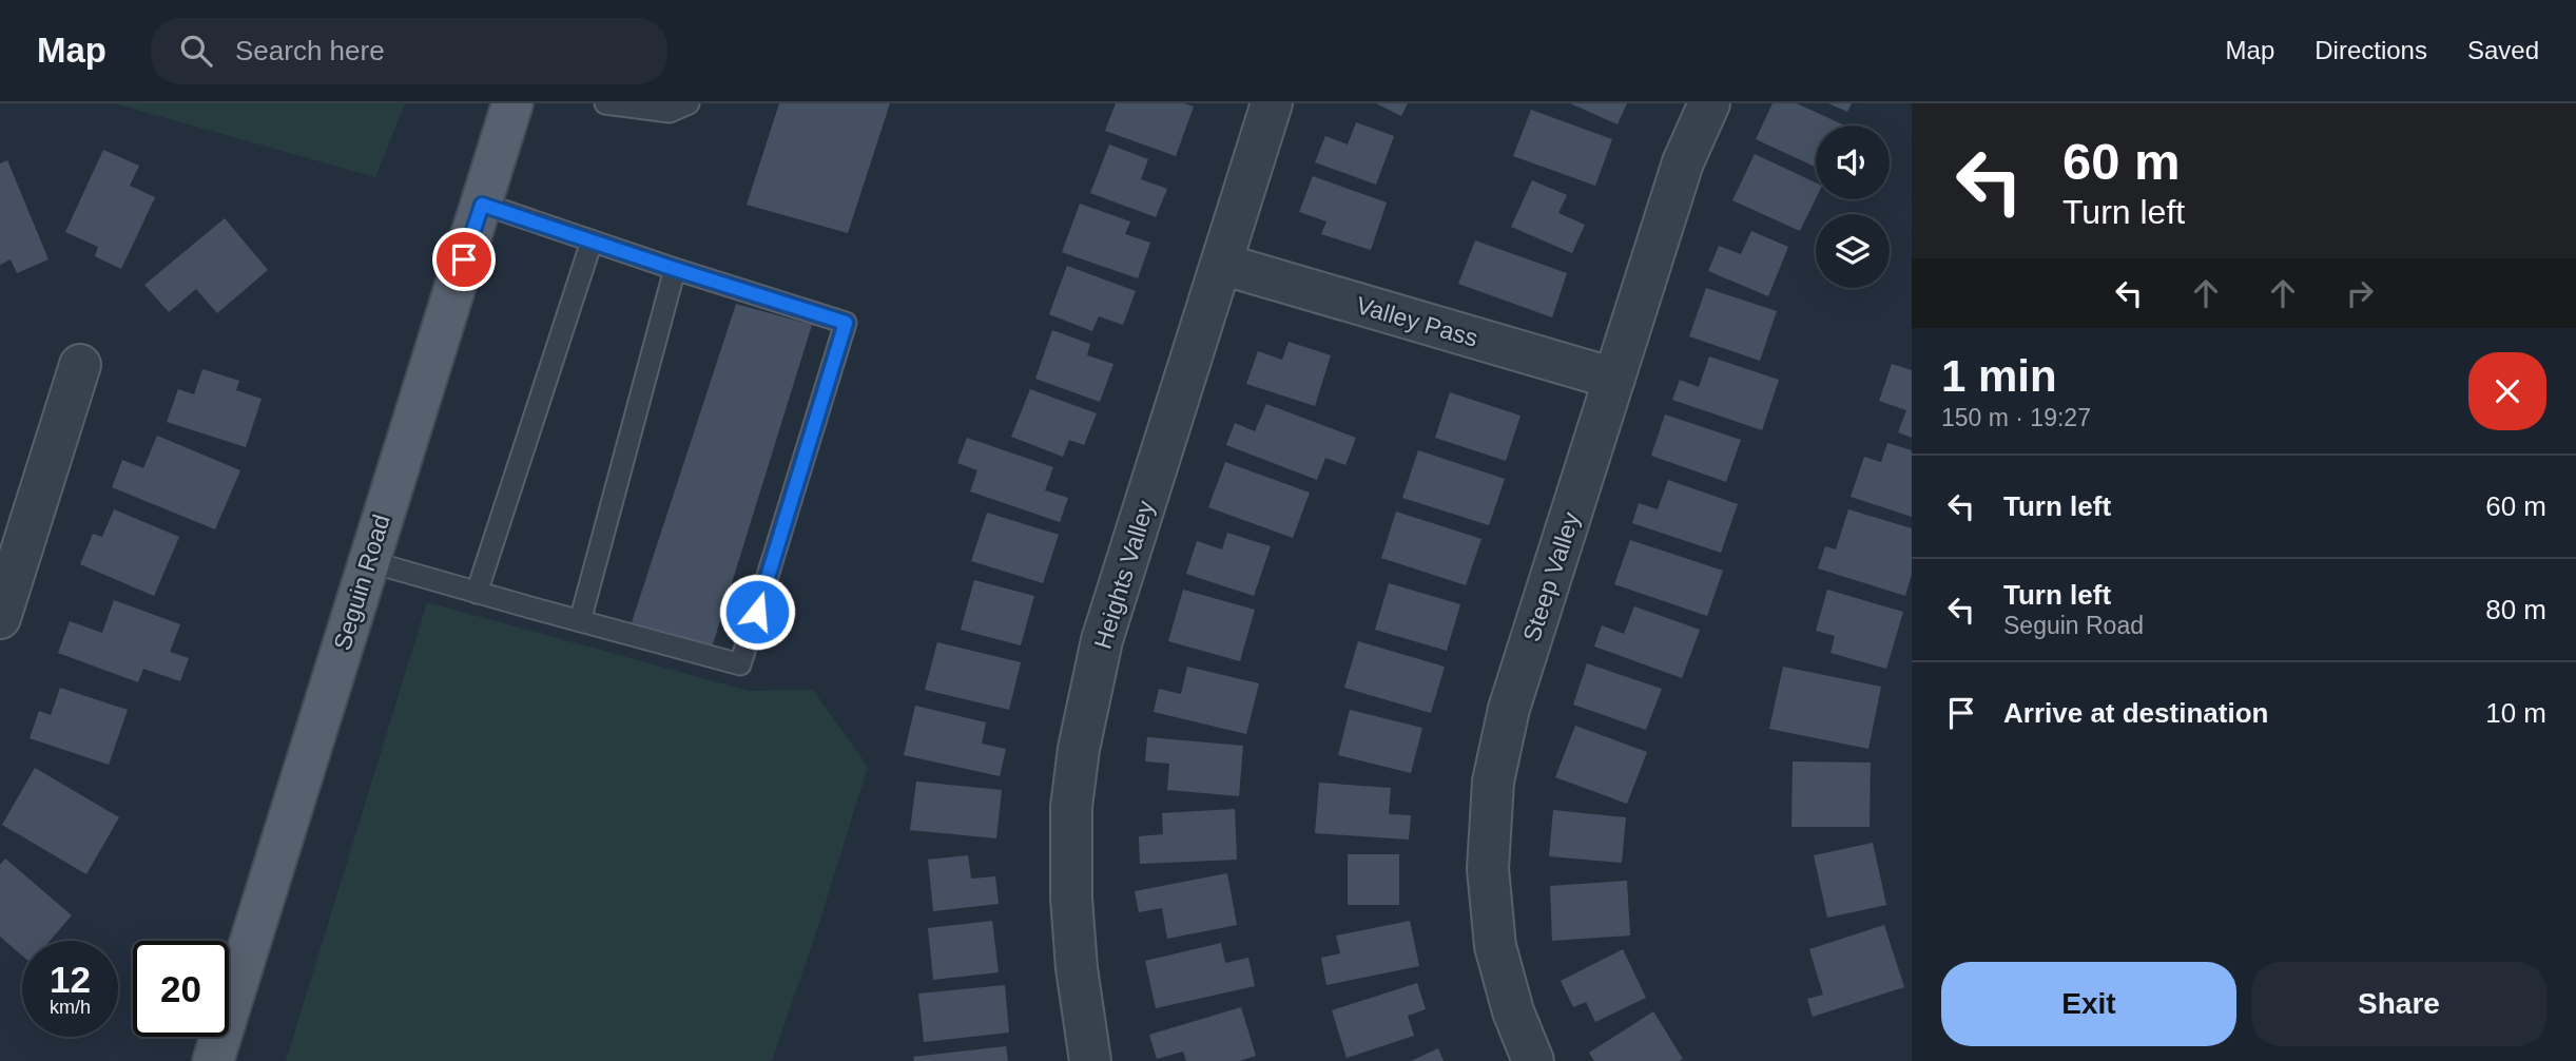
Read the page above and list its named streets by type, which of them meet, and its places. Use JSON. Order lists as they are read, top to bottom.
{
  "streets": {
    "main road": ["Seguin Road"],
    "street": ["Valley Pass", "Heights Valley", "Steep Valley"]
  },
  "crossings": [
    ["Valley Pass", "Heights Valley"],
    ["Valley Pass", "Steep Valley"]
  ],
  "page": {
    "header": "Map",
    "search": "Search here",
    "nav": ["Map", "Directions", "Saved"],
    "turn": ["60 m", "Turn left"],
    "heading": ["1 min", "150 m · 19:27"],
    "list": [
      {
        "name": "Turn left",
        "value": "60 m"
      },
      {
        "name": "Turn left",
        "note": "Seguin Road",
        "value": "80 m"
      },
      {
        "name": "Arrive at destination",
        "value": "10 m"
      }
    ],
    "speed": "12 km/h",
    "limit": "20",
    "buttons": ["Exit", "Share"]
  }
}
